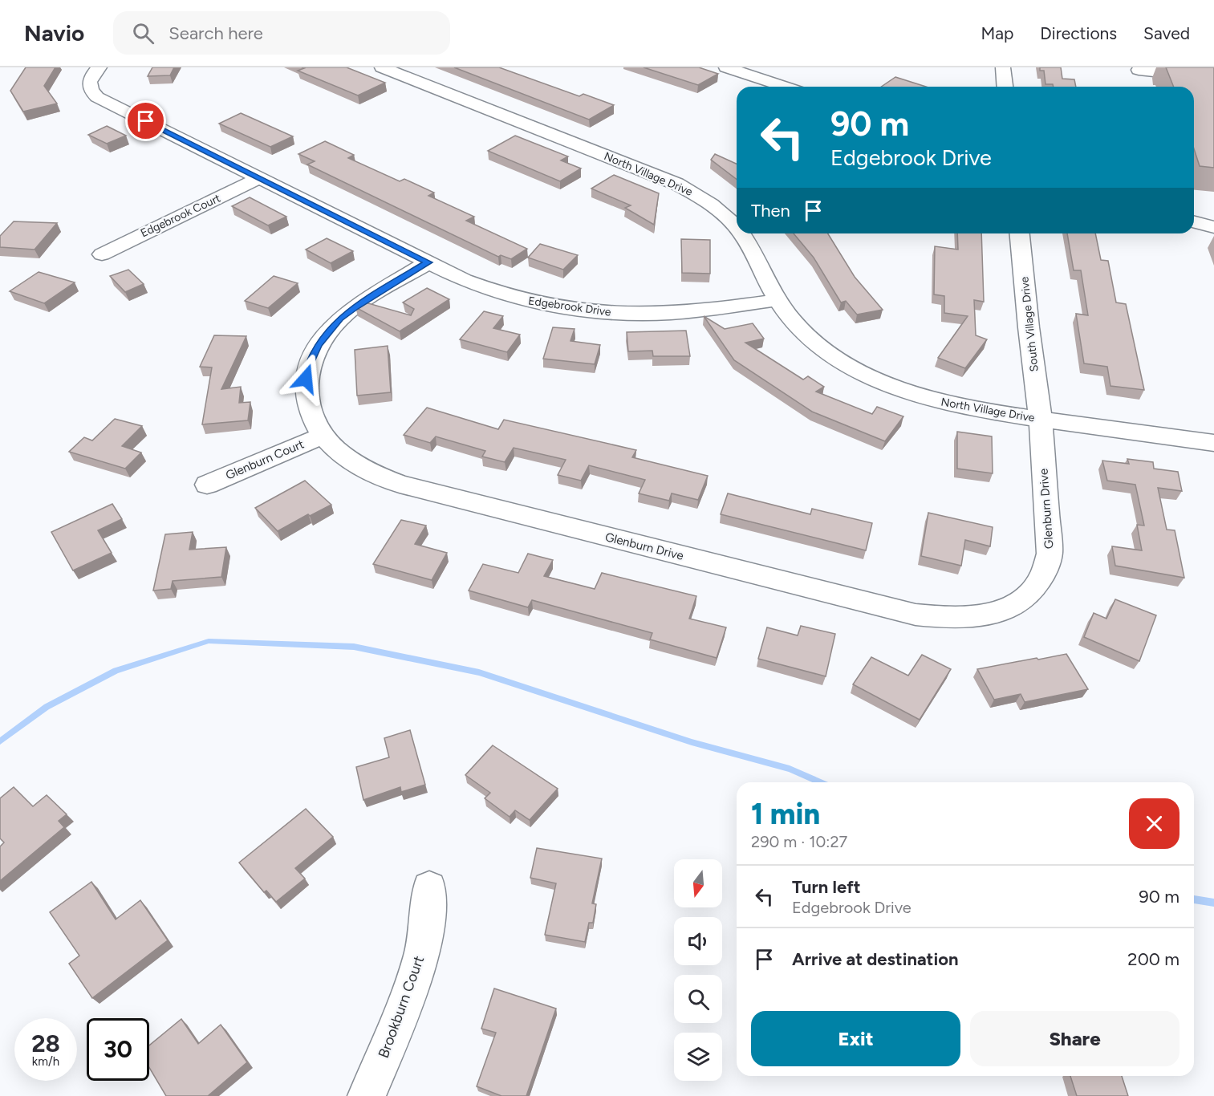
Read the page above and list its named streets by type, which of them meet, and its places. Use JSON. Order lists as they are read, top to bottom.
{
  "streets": {
    "street": [
      "North Village Drive",
      "Edgebrook Court",
      "Edgebrook Drive",
      "South Village Drive",
      "Glenburn Court",
      "Glenburn Drive",
      "Brookburn Court"
    ]
  },
  "crossings": [
    ["North Village Drive", "Edgebrook Drive"],
    ["North Village Drive", "South Village Drive"],
    ["North Village Drive", "Glenburn Drive"],
    ["Edgebrook Court", "Edgebrook Drive"],
    ["Edgebrook Drive", "Glenburn Drive"],
    ["South Village Drive", "Glenburn Drive"],
    ["Glenburn Court", "Glenburn Drive"]
  ],
  "north": "bottom",
  "page": {
    "header": "Navio",
    "search": "Search here",
    "nav": ["Map", "Directions", "Saved"],
    "turn": ["90 m", "Edgebrook Drive"],
    "then": "Then",
    "heading": ["1 min", "290 m · 10:27"],
    "list": [
      {
        "name": "Turn left",
        "note": "Edgebrook Drive",
        "value": "90 m"
      },
      {
        "name": "Arrive at destination",
        "value": "200 m"
      }
    ],
    "buttons": ["Exit", "Share"],
    "speed": "28 km/h",
    "limit": "30"
  }
}
